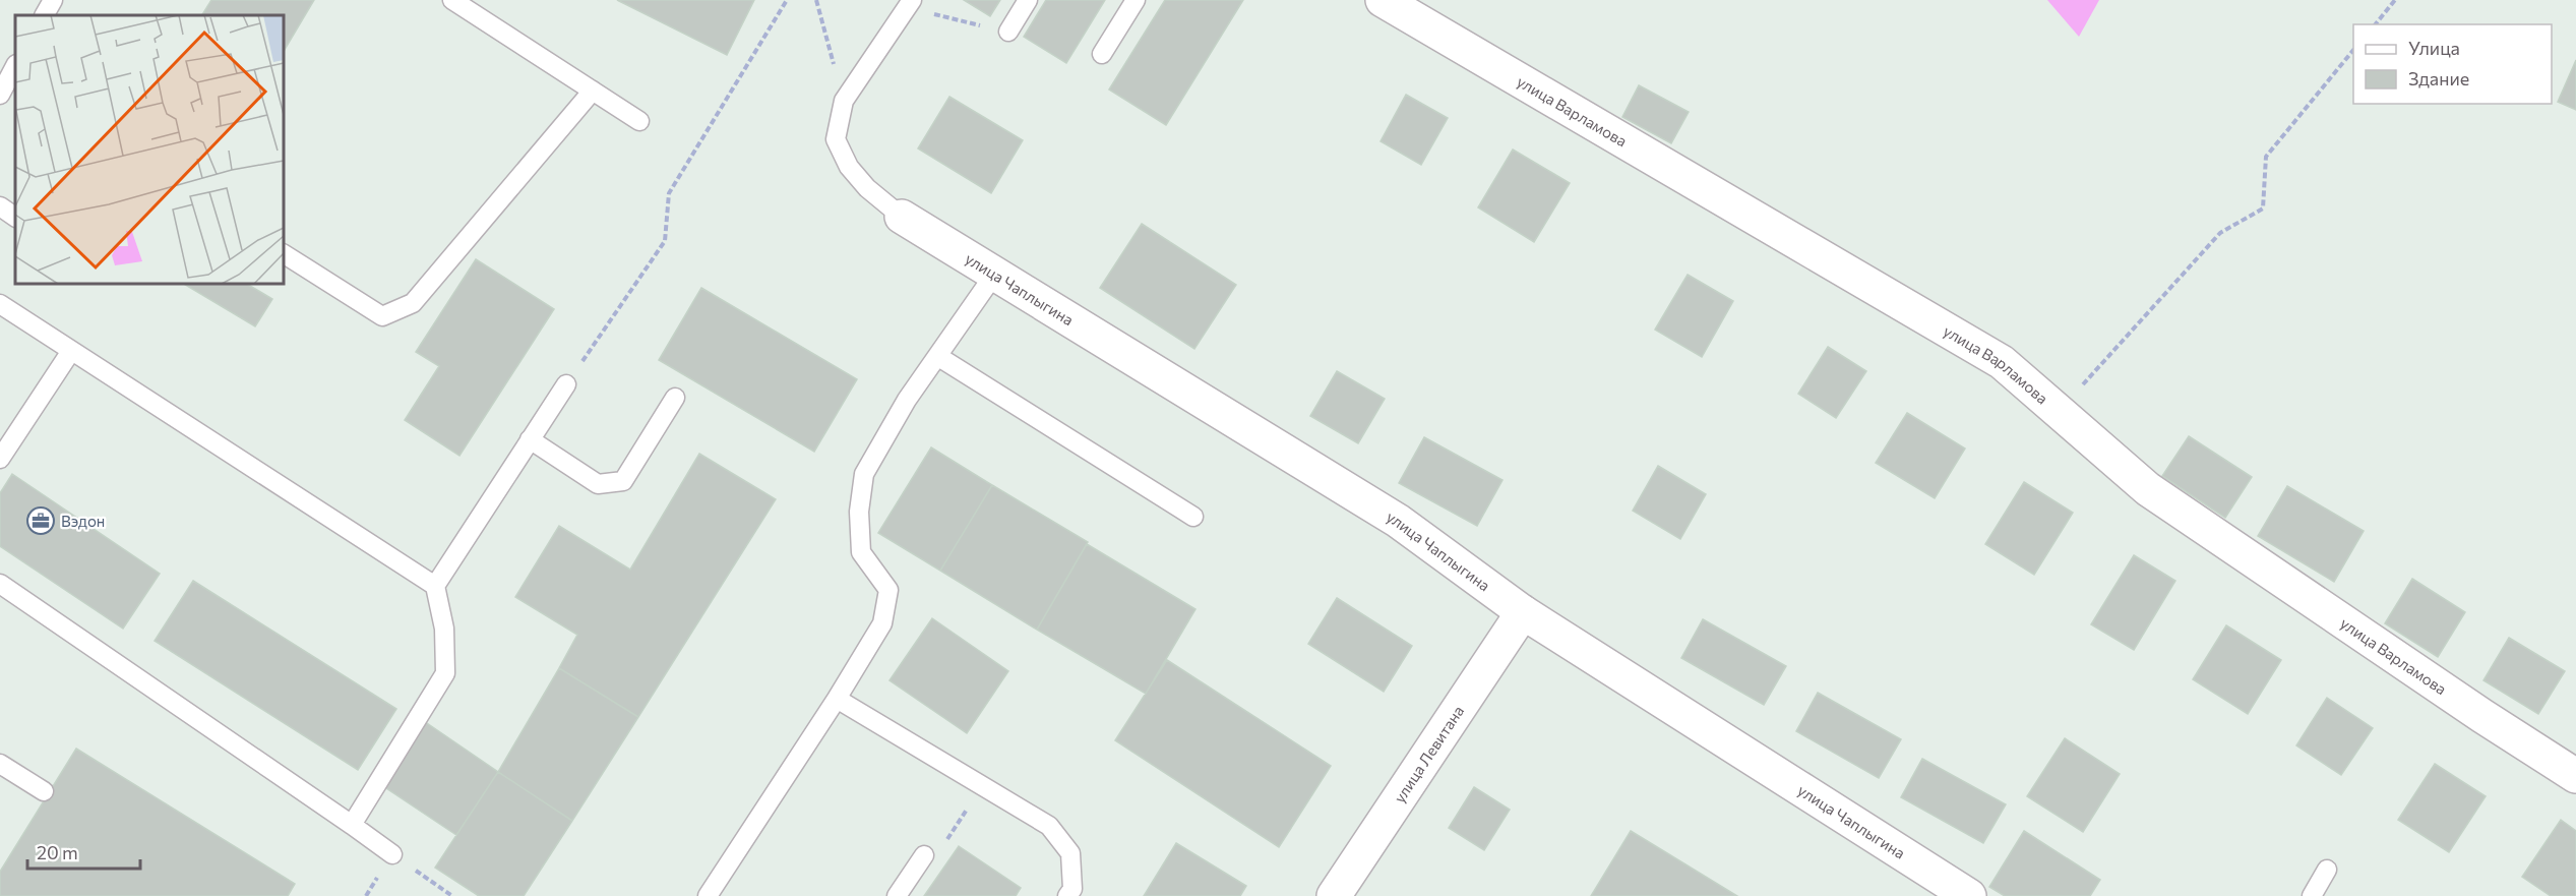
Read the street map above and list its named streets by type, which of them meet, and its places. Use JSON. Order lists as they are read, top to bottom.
{
  "streets": {
    "street": ["улица Варламова", "улица Чаплыгина", "улица Левитана"]
  },
  "crossings": [
    ["улица Чаплыгина", "улица Левитана"]
  ],
  "places": {
    "office": ["Вэдон"]
  },
  "legend": ["Улица", "Здание"],
  "scale_bar": "20 m"
}
